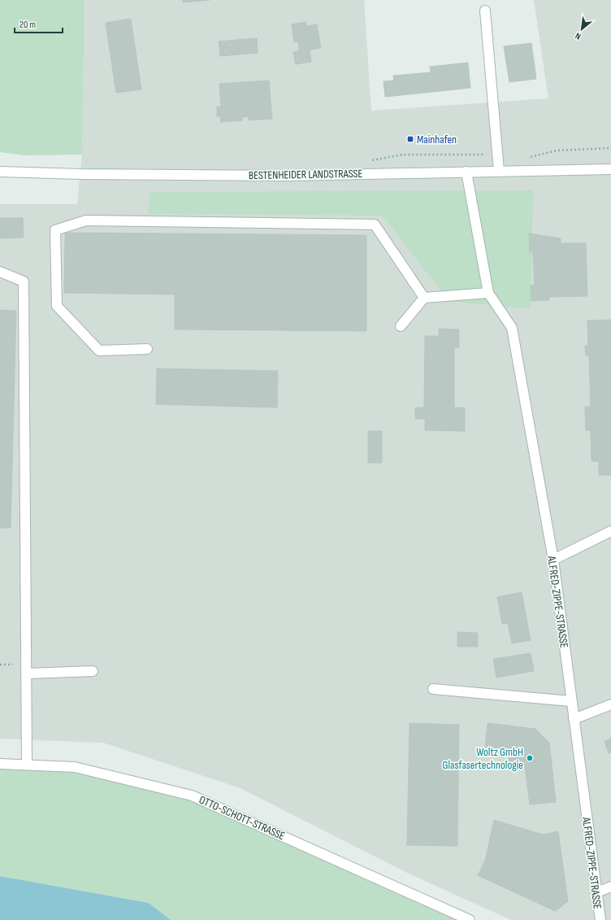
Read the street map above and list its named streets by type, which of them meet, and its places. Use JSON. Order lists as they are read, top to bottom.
{
  "streets": {
    "street": ["BESTENHEIDER LANDSTRASSE", "ALFRED-ZIPPE-STRASSE", "OTTO-SCHOTT-STRASSE"]
  },
  "places": {
    "transit": ["Mainhafen"],
    "other": ["Woltz GmbH Glasfasertechnologie"]
  },
  "scale_bar": "20 m",
  "north": "bottom left"
}
